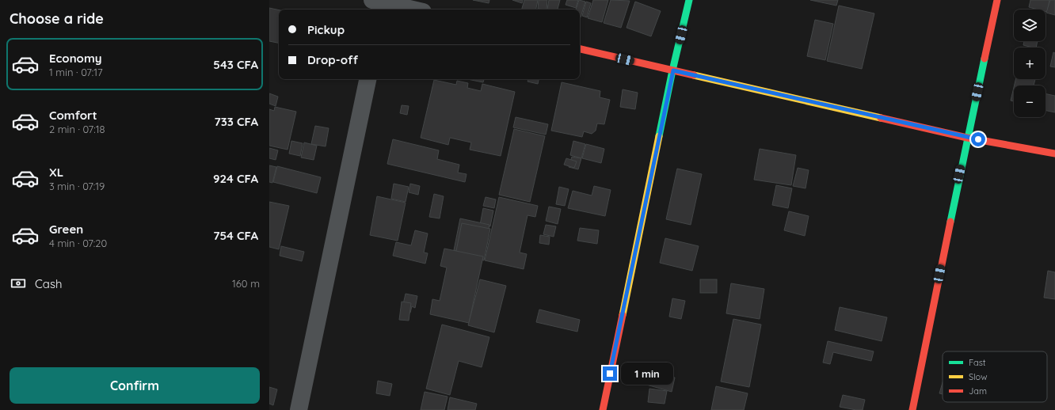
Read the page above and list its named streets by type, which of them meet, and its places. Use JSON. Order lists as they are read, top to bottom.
{
  "legend": ["Fast", "Slow", "Jam"],
  "page": {
    "heading": "Choose a ride",
    "map_buttons": ["+", "−"],
    "banner": ["Pickup", "Drop-off"],
    "list": [
      {
        "name": "Economy",
        "note": "1 min · 07:17",
        "value": "543 CFA"
      },
      {
        "name": "Comfort",
        "note": "2 min · 07:18",
        "value": "733 CFA"
      },
      {
        "name": "XL",
        "note": "3 min · 07:19",
        "value": "924 CFA"
      },
      {
        "name": "Green",
        "note": "4 min · 07:20",
        "value": "754 CFA"
      }
    ],
    "pay": ["Cash", "160 m"],
    "buttons": "Confirm",
    "bubble": "1 min"
  }
}
